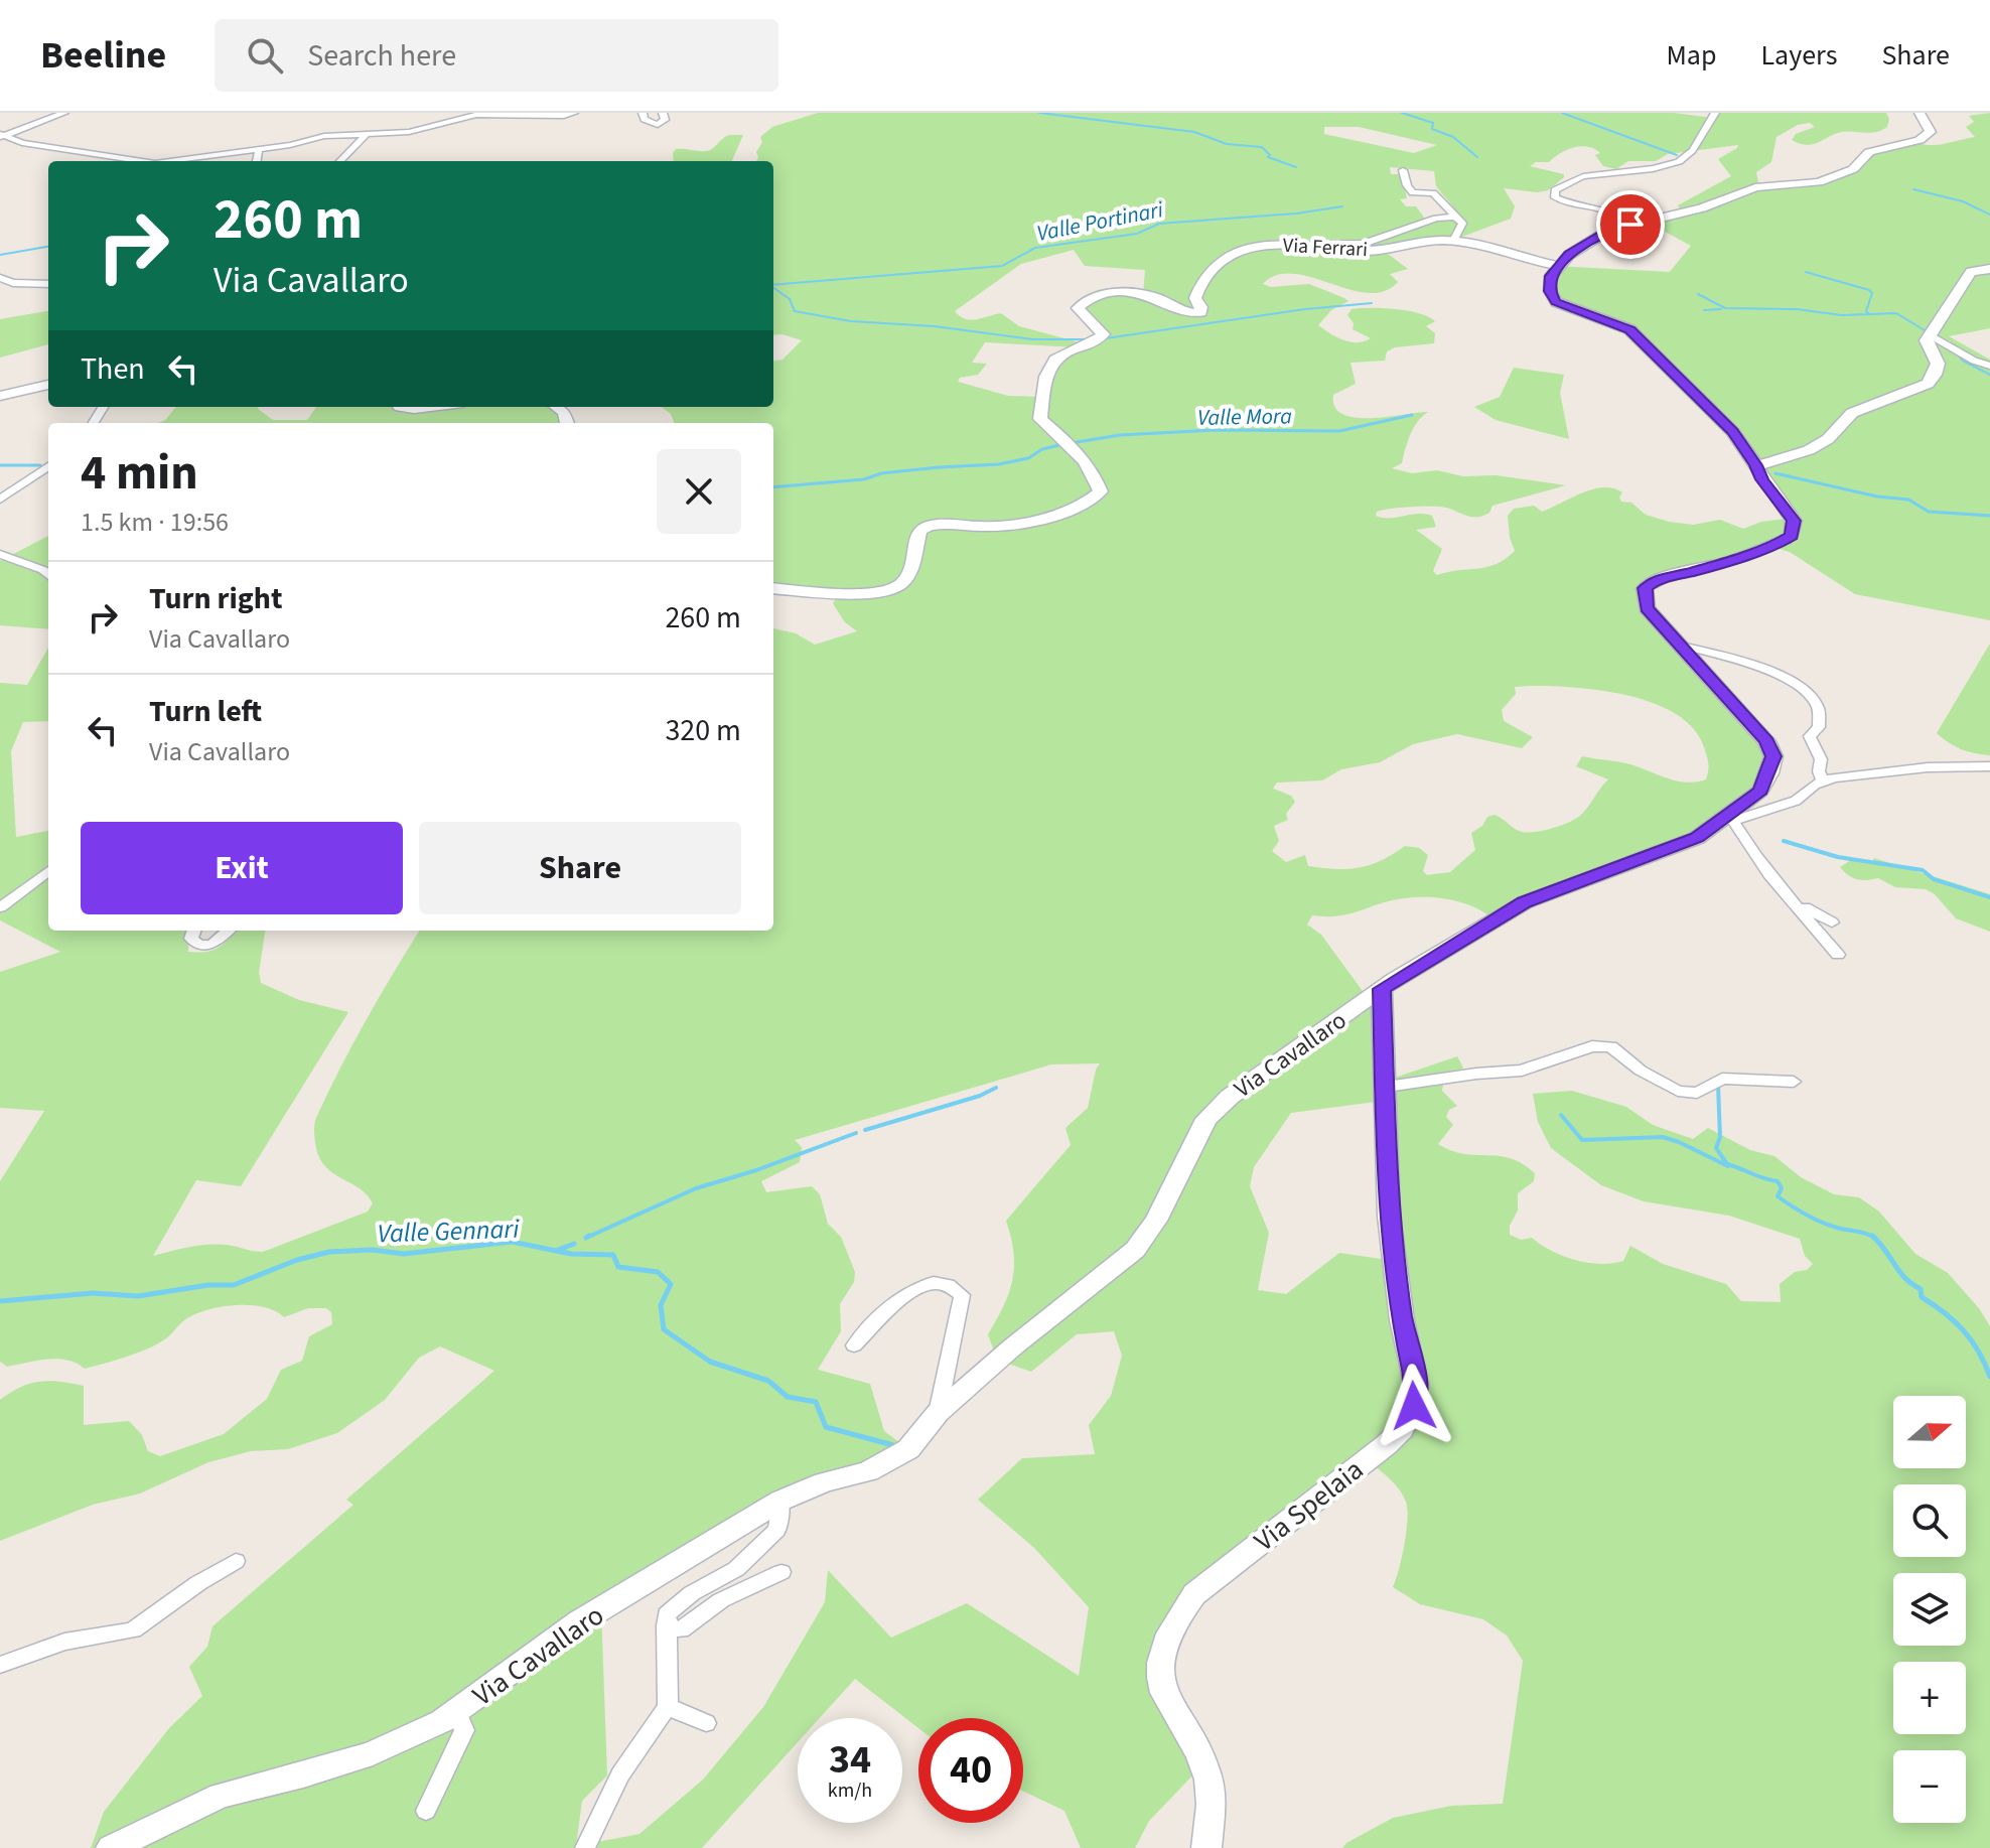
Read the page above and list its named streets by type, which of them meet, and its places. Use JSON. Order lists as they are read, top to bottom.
{
  "streets": {
    "street": ["Via Ferrari", "Via Cavallaro", "Via Spelaia"]
  },
  "crossings": [
    ["Via Ferrari", "Via Cavallaro"],
    ["Via Cavallaro", "Via Spelaia"]
  ],
  "water": ["Valle Portinari", "Valle Mora", "Valle Gennari"],
  "north": "right",
  "page": {
    "header": "Beeline",
    "search": "Search here",
    "nav": ["Map", "Layers", "Share"],
    "turn": ["260 m", "Via Cavallaro"],
    "then": "Then",
    "heading": ["4 min", "1.5 km · 19:56"],
    "list": [
      {
        "name": "Turn right",
        "note": "Via Cavallaro",
        "value": "260 m"
      },
      {
        "name": "Turn left",
        "note": "Via Cavallaro",
        "value": "320 m"
      }
    ],
    "buttons": ["Exit", "Share"],
    "map_buttons": ["+", "−"],
    "speed": "34 km/h",
    "limit": "40"
  }
}
